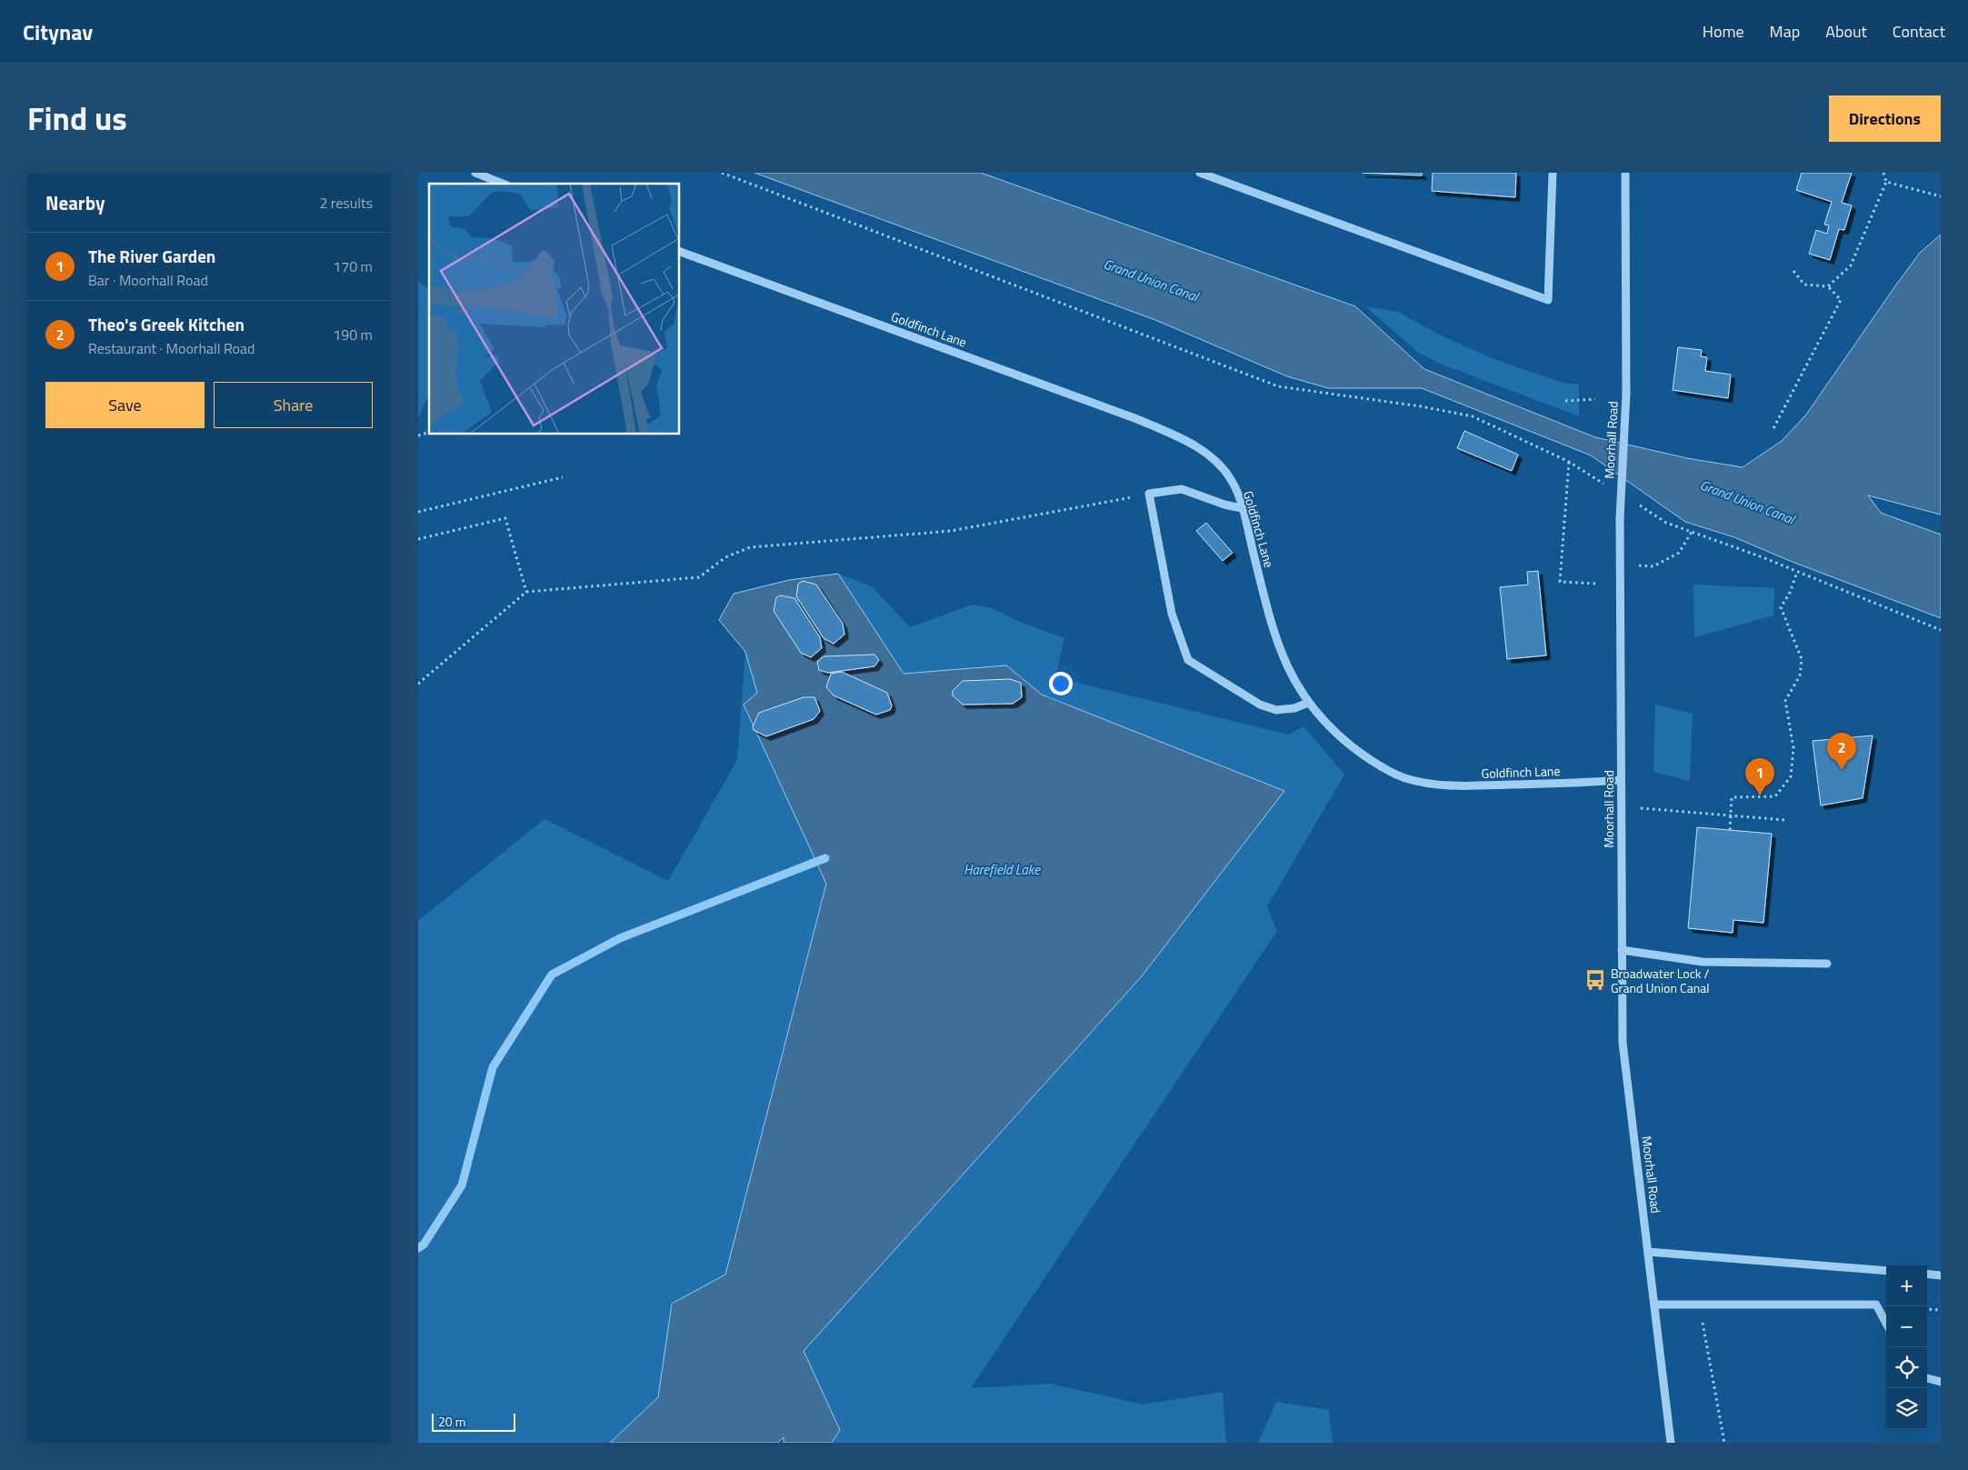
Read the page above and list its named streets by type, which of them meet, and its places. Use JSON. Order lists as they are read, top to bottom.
{
  "streets": {
    "street": ["Goldfinch Lane", "Moorhall Road"]
  },
  "crossings": [
    ["Goldfinch Lane", "Moorhall Road"]
  ],
  "water": ["Grand Union Canal", "Harefield Lake"],
  "places": {
    "bus stop": ["Broadwater Lock / Grand Union Canal"]
  },
  "scale_bar": "20 m",
  "page": {
    "header": "Citynav",
    "nav": [
      "Home",
      "Map",
      "About",
      "Contact"
    ],
    "title": "Find us",
    "buttons": [
      "Directions",
      ["Save", "Share"]
    ],
    "heading": ["Nearby", "2 results"],
    "list": [
      {
        "mark": "1",
        "name": "The River Garden",
        "note": "Bar · Moorhall Road",
        "value": "170 m"
      },
      {
        "mark": "2",
        "name": "Theo's Greek Kitchen",
        "note": "Restaurant · Moorhall Road",
        "value": "190 m"
      }
    ],
    "pins": ["2", "1"],
    "map_buttons": ["+", "−"],
    "scale": "20 m"
  }
}
